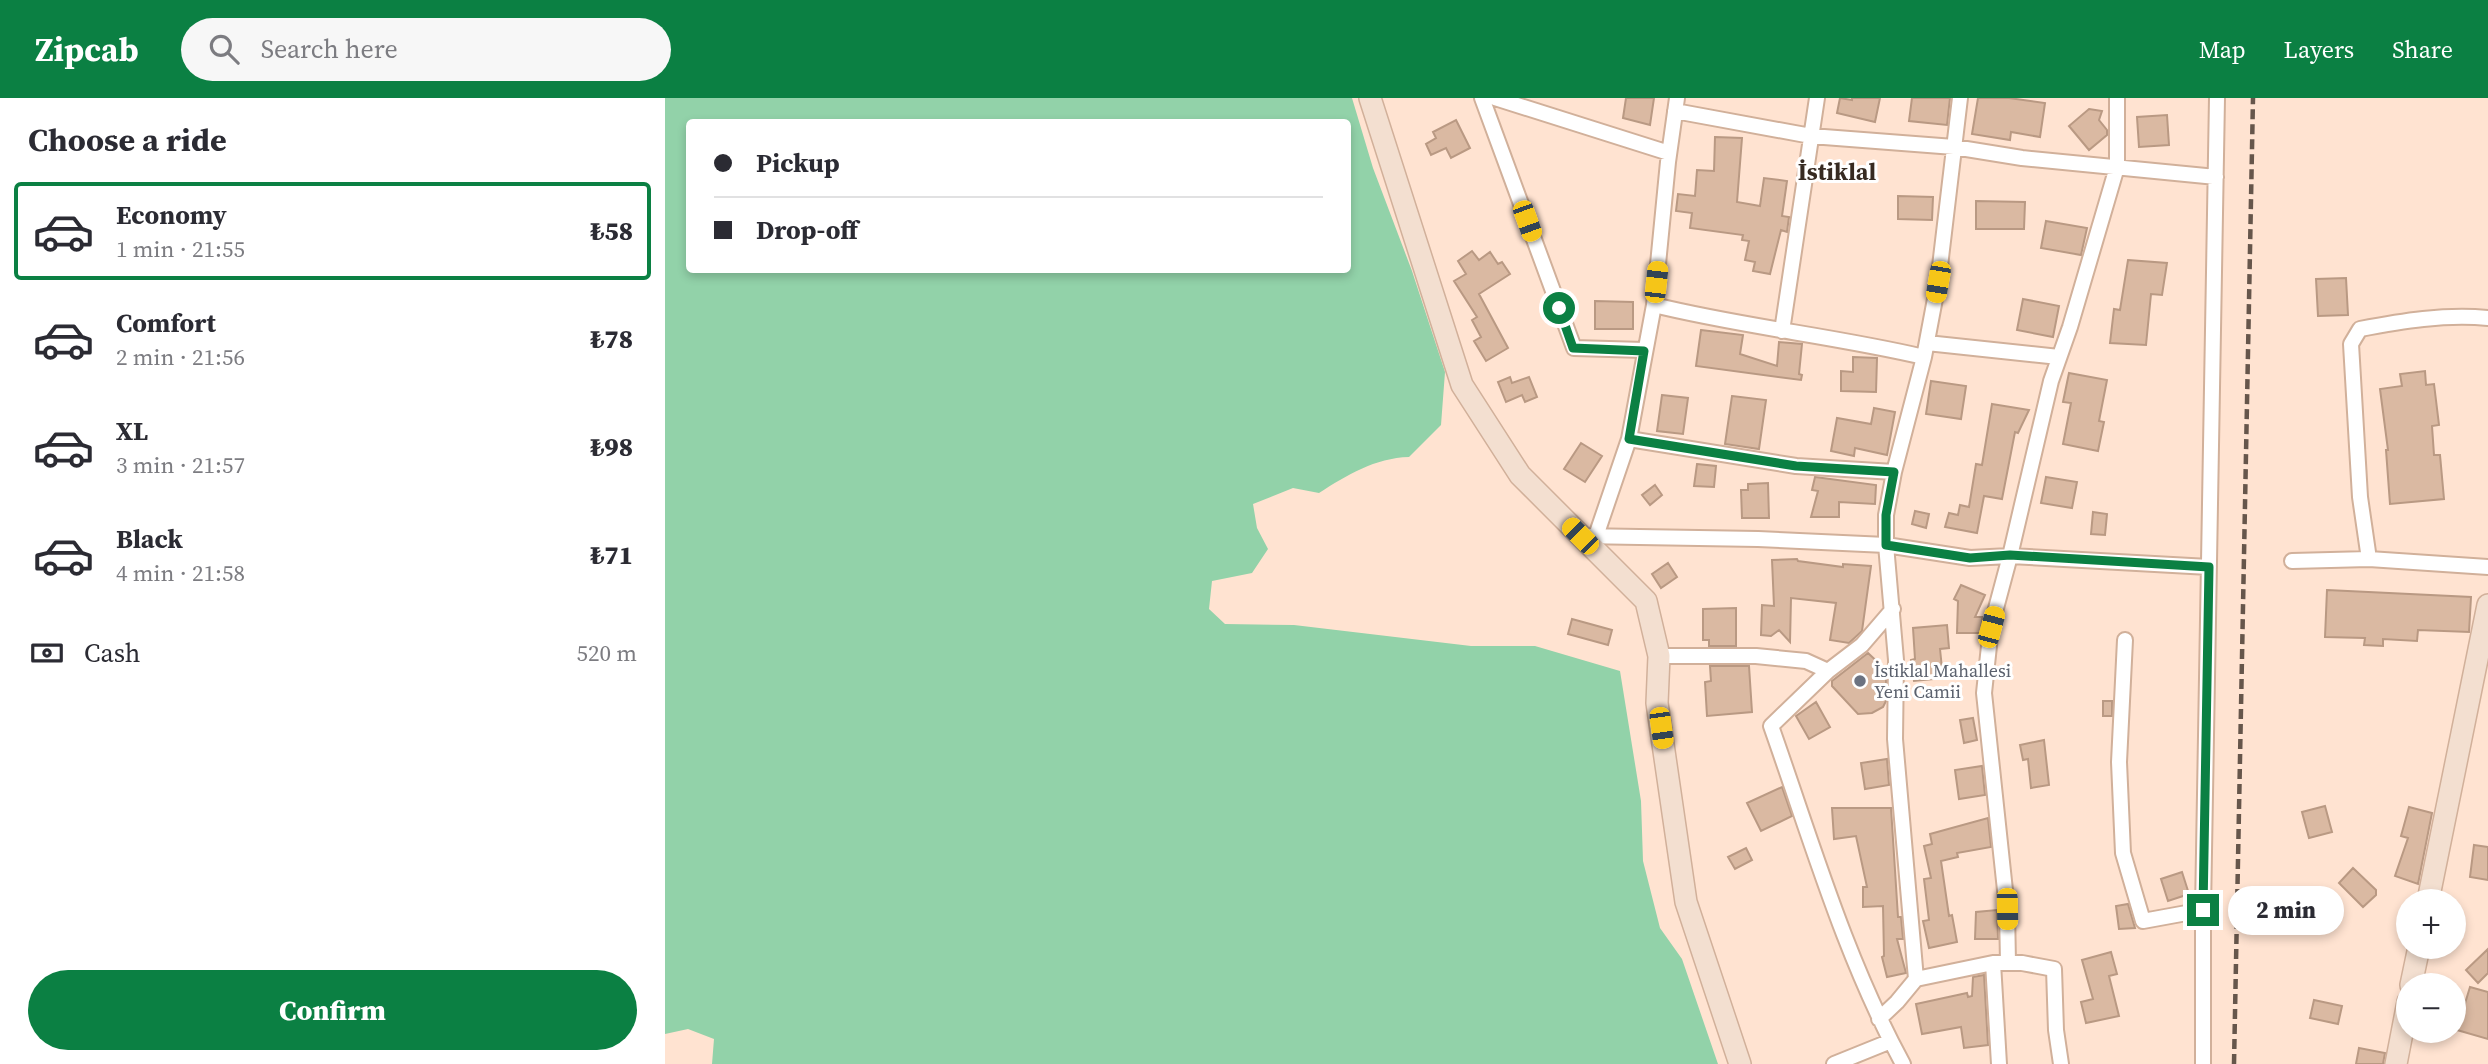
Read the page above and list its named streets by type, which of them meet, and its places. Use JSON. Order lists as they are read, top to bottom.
{
  "districts": ["İstiklal"],
  "places": ["İstiklal Mahallesi Yeni Camii"],
  "page": {
    "header": "Zipcab",
    "search": "Search here",
    "nav": ["Map", "Layers", "Share"],
    "heading": "Choose a ride",
    "banner": ["Pickup", "Drop-off"],
    "list": [
      {
        "name": "Economy",
        "note": "1 min · 21:55",
        "value": "₺58"
      },
      {
        "name": "Comfort",
        "note": "2 min · 21:56",
        "value": "₺78"
      },
      {
        "name": "XL",
        "note": "3 min · 21:57",
        "value": "₺98"
      },
      {
        "name": "Black",
        "note": "4 min · 21:58",
        "value": "₺71"
      }
    ],
    "pay": ["Cash", "520 m"],
    "bubble": "2 min",
    "map_buttons": ["+", "−"],
    "buttons": "Confirm"
  }
}
